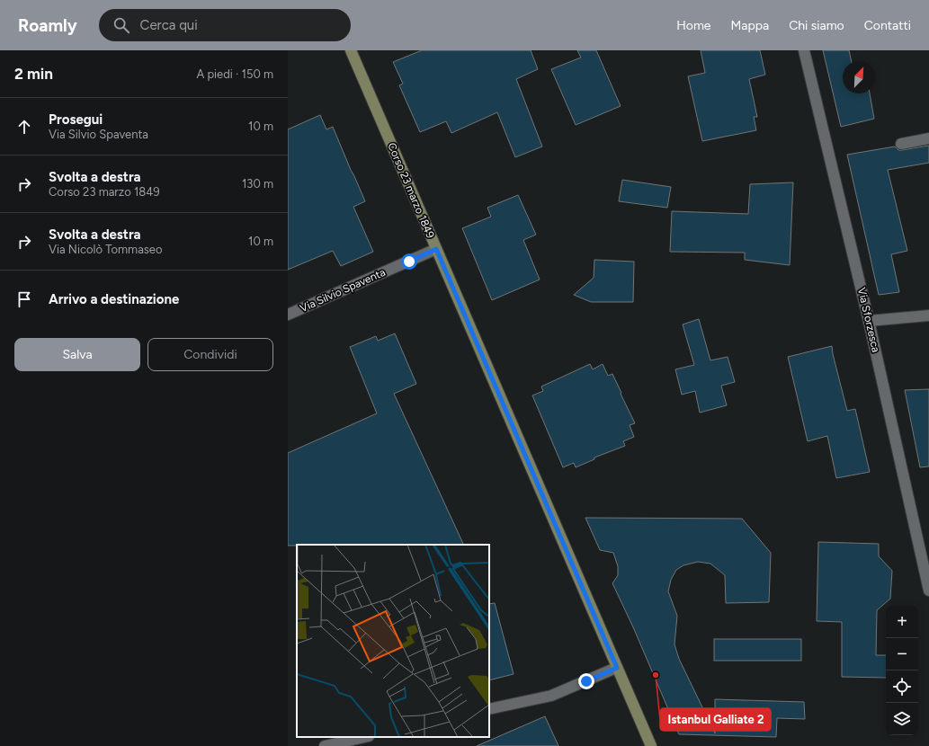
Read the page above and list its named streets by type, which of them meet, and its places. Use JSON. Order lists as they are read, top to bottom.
{
  "streets": {
    "main road": ["Corso 23 marzo 1849"],
    "street": ["Via Silvio Spaventa", "Via Sforzesca"]
  },
  "crossings": [
    ["Corso 23 marzo 1849", "Via Silvio Spaventa"]
  ],
  "places": ["Istanbul Galliate 2"],
  "north": "top right",
  "page": {
    "header": "Roamly",
    "search": "Cerca qui",
    "nav": [
      "Home",
      "Mappa",
      "Chi siamo",
      "Contatti"
    ],
    "heading": ["2 min", "A piedi · 150 m"],
    "list": [
      ["Prosegui", "Via Silvio Spaventa", "10 m"],
      ["Svolta a destra", "Corso 23 marzo 1849", "130 m"],
      ["Svolta a destra", "Via Nicolò Tommaseo", "10 m"],
      "Arrivo a destinazione"
    ],
    "buttons": ["Salva", "Condividi"],
    "map_buttons": ["+", "−"]
  }
}
